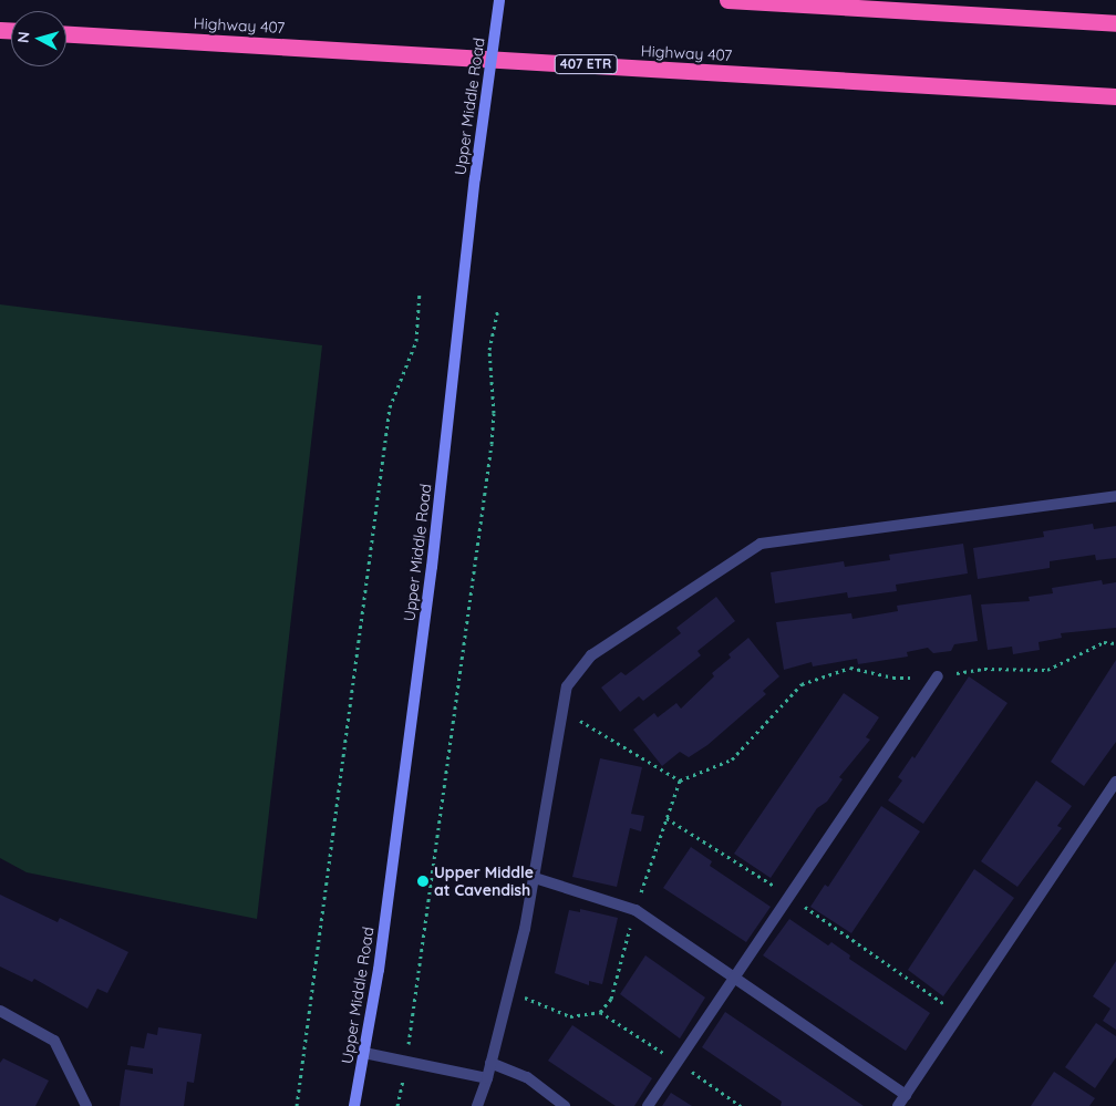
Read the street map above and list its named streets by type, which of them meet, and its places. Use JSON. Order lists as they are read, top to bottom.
{
  "streets": {
    "highway": ["Highway 407", "407 ETR"],
    "main road": ["Upper Middle Road"]
  },
  "places": ["Upper Middle at Cavendish"],
  "north": "left"
}
